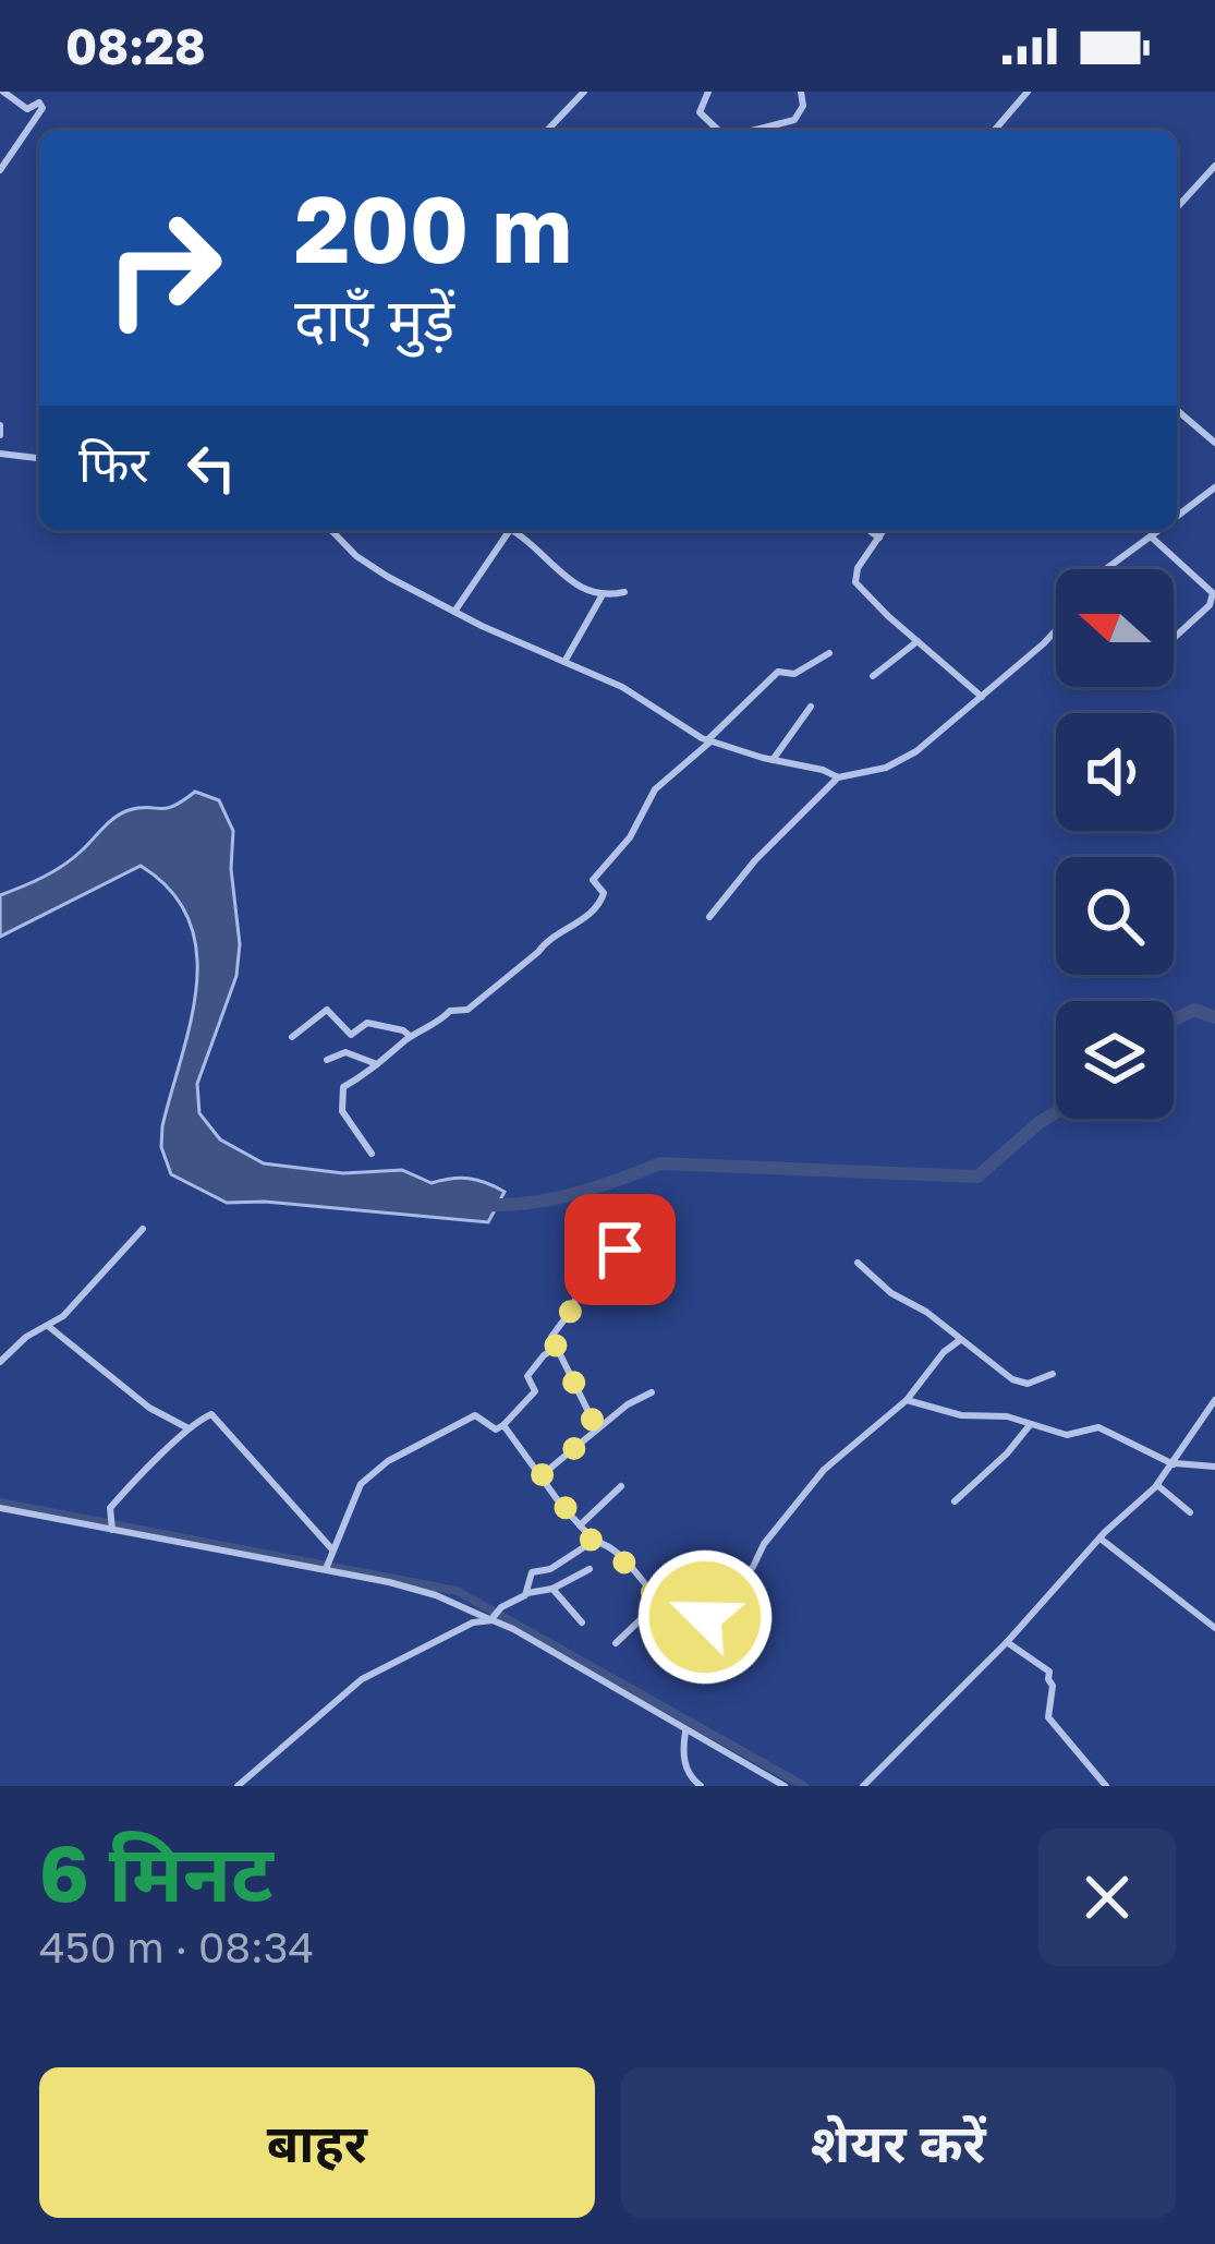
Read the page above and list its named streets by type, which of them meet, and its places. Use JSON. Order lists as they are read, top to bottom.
{
  "north": "left",
  "page": {
    "status": "08:28",
    "turn": ["200 m", "दाएँ मुड़ें"],
    "then": "फिर",
    "heading": ["6 मिनट", "450 m · 08:34"],
    "buttons": ["बाहर", "शेयर करें"]
  }
}
